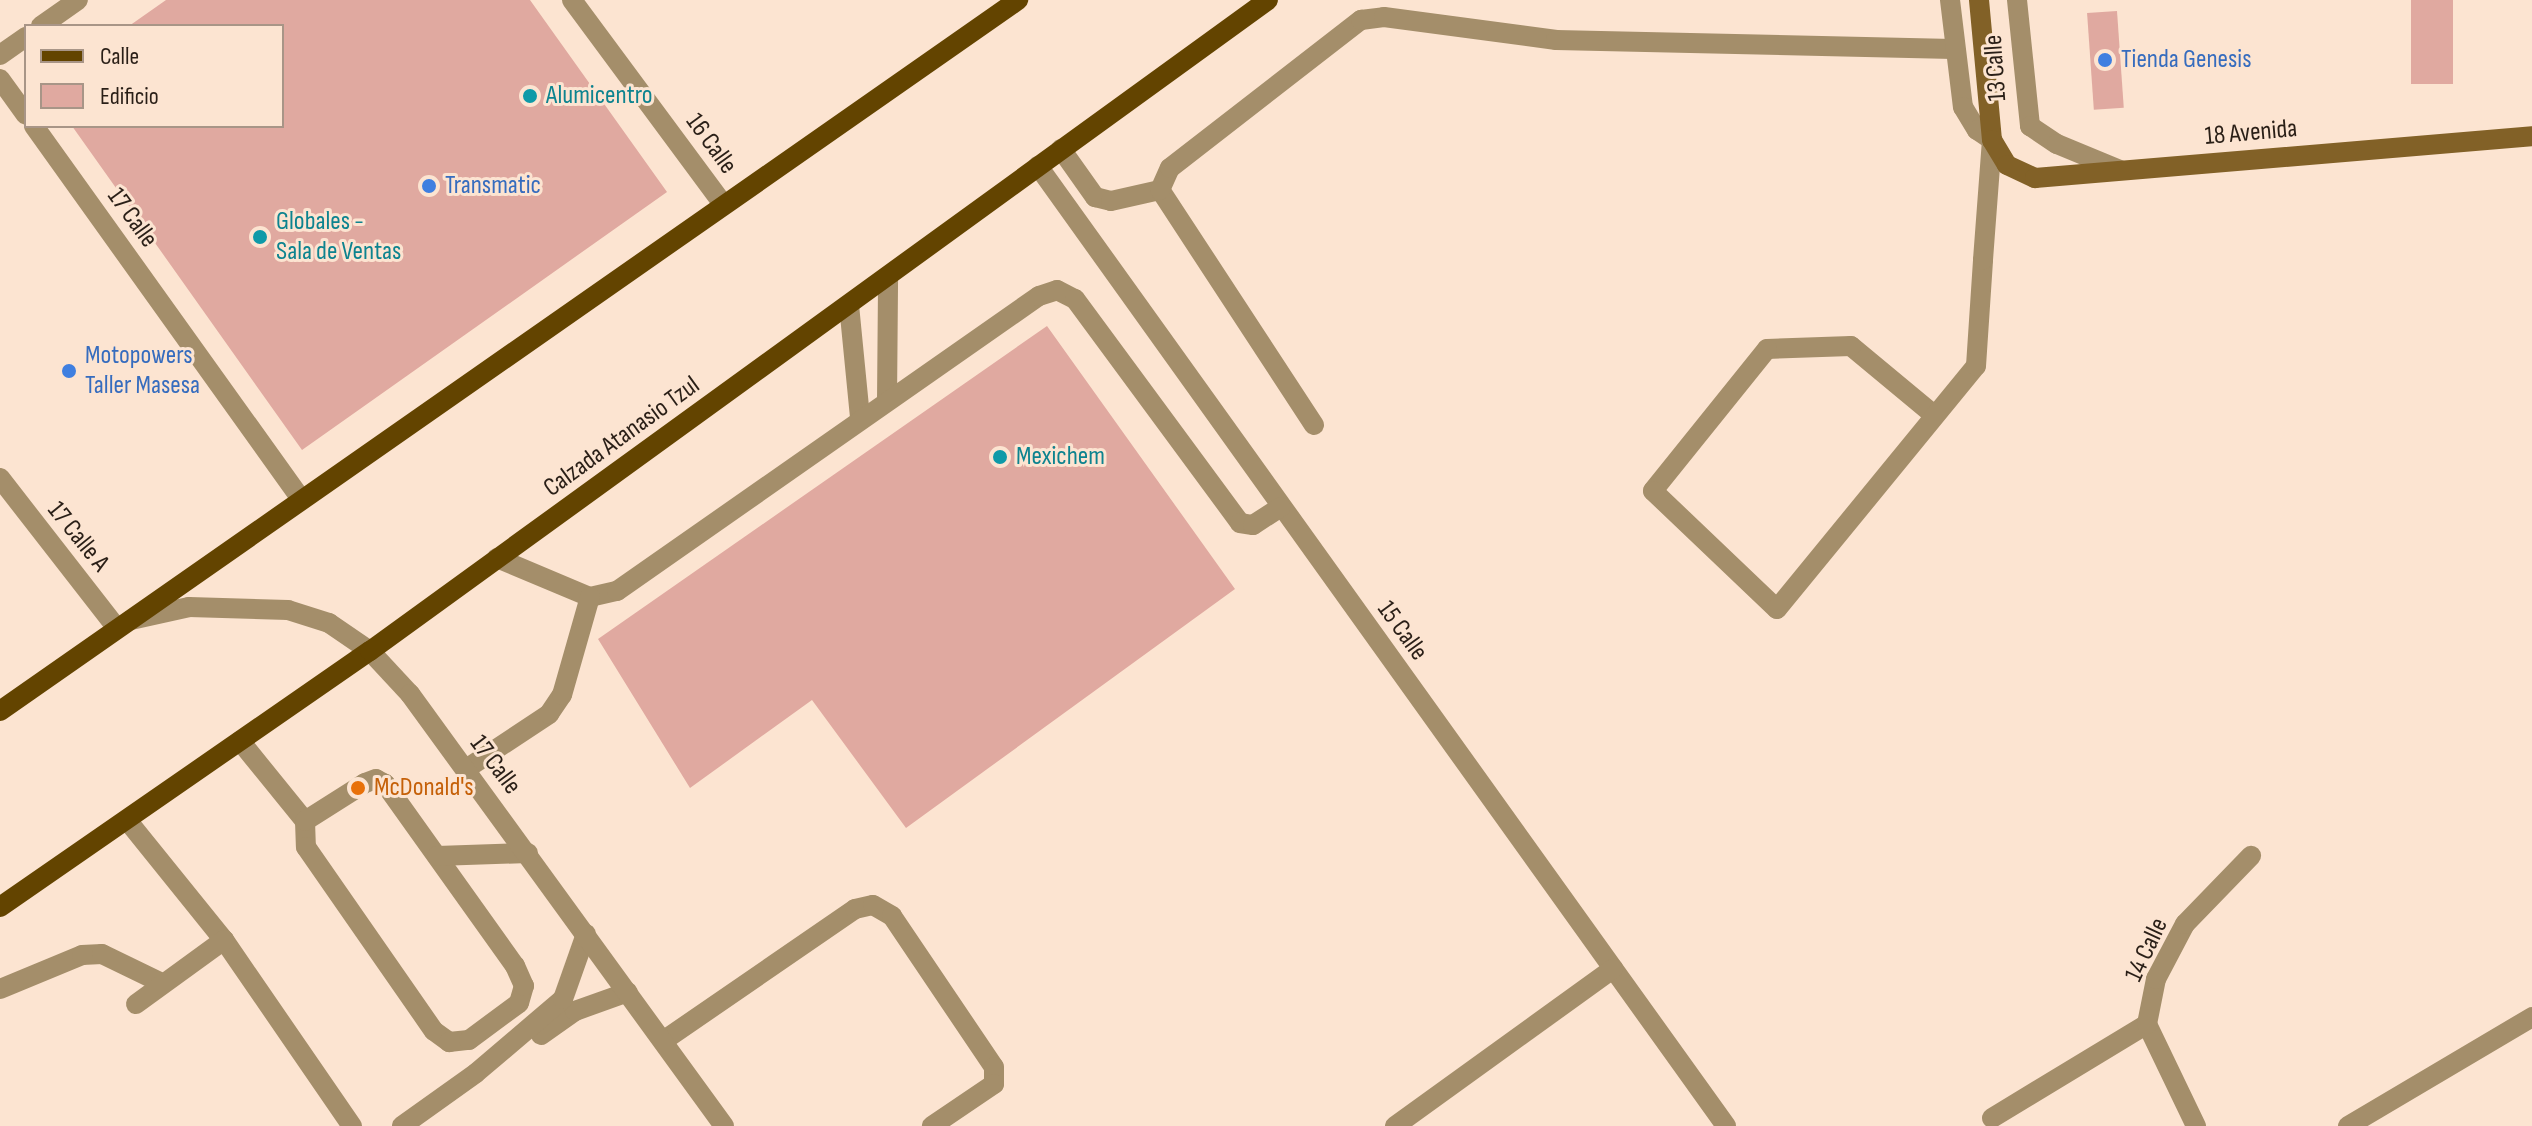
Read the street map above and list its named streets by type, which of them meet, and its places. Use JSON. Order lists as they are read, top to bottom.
{
  "streets": {
    "main road": ["13 Calle", "18 Avenida", "Calzada Atanasio Tzul"],
    "street": [
      "16 Calle",
      "17 Calle",
      "17 Calle A",
      "15 Calle",
      "14 Calle"
    ]
  },
  "crossings": [
    ["13 Calle", "18 Avenida"],
    ["17 Calle", "Calzada Atanasio Tzul"],
    ["17 Calle", "17 Calle A"],
    ["Calzada Atanasio Tzul", "15 Calle"]
  ],
  "places": [
    "Tienda Genesis",
    "Alumicentro",
    "Transmatic",
    "Globales - Sala de Ventas",
    "Motopowers Taller Masesa",
    "Mexichem",
    "McDonald's"
  ],
  "legend": ["Calle", "Edificio"]
}
